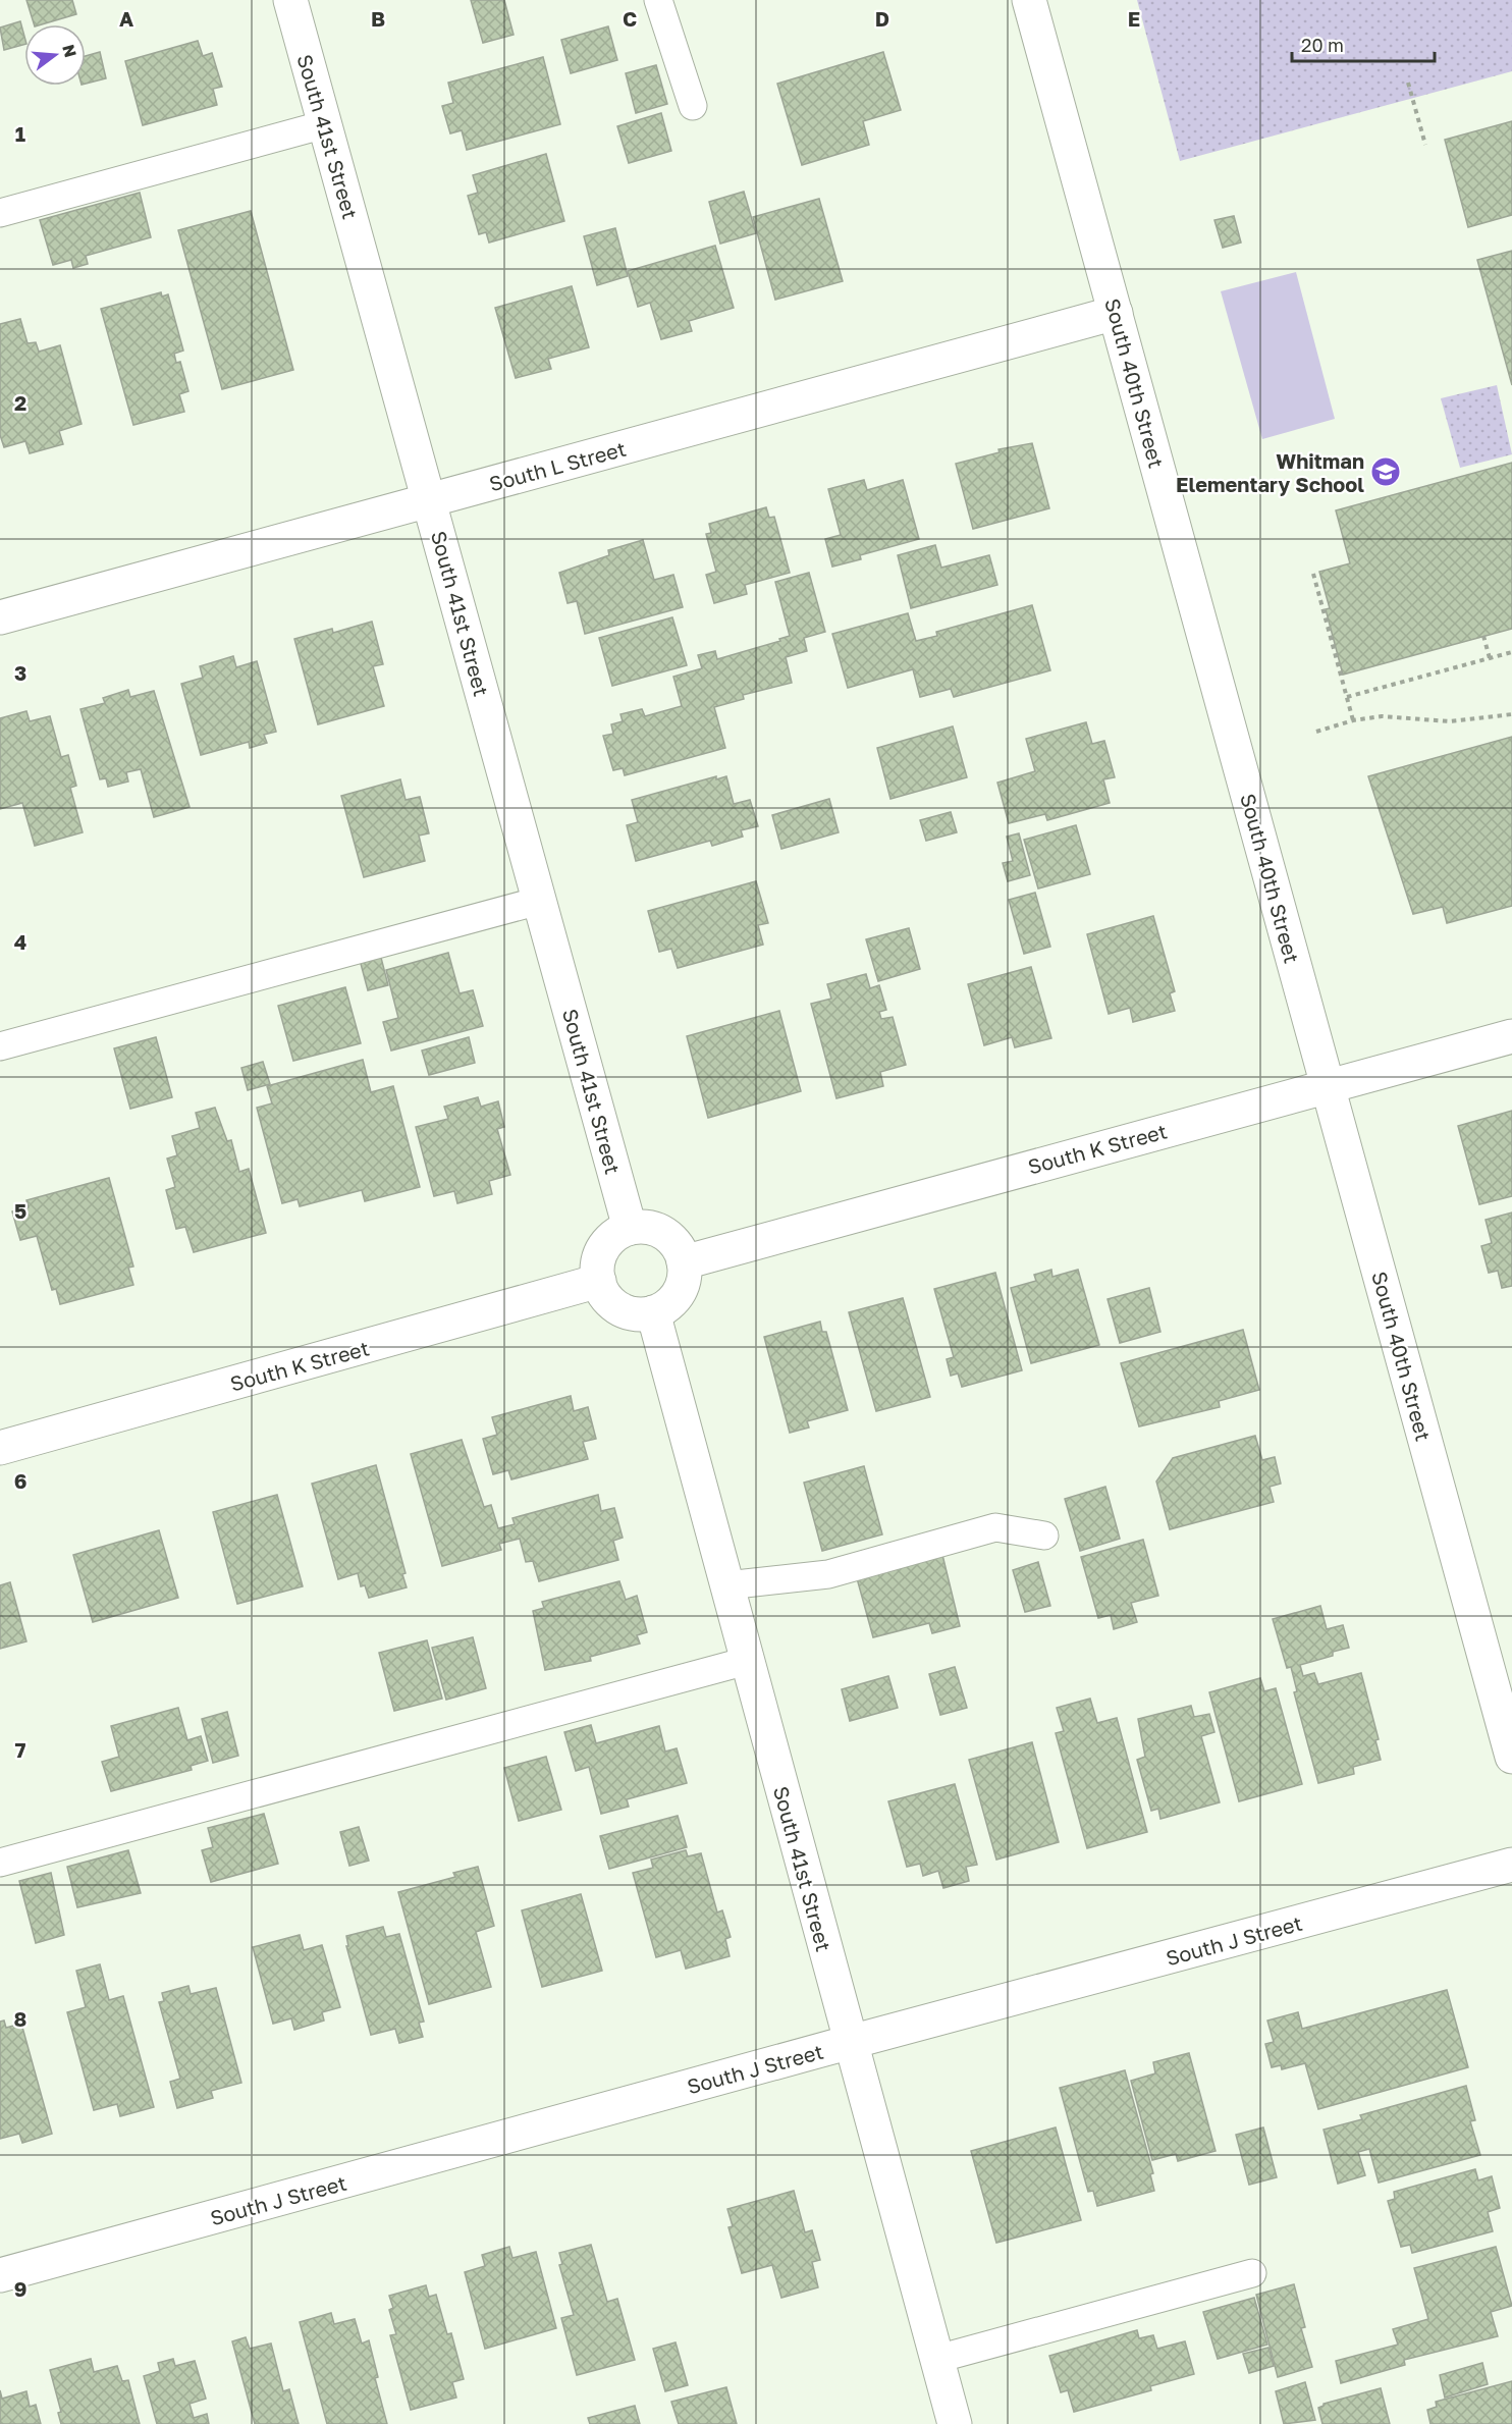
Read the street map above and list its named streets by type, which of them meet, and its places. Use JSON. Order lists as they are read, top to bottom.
{
  "streets": {
    "street": [
      "South 41st Street",
      "South 40th Street",
      "South L Street",
      "South K Street",
      "South J Street"
    ]
  },
  "crossings": [
    ["South 41st Street", "South L Street"],
    ["South 41st Street", "South K Street"],
    ["South 41st Street", "South J Street"],
    ["South 40th Street", "South L Street"],
    ["South 40th Street", "South K Street"]
  ],
  "places": {
    "school or university": ["Whitman Elementary School"]
  },
  "scale_bar": "20 m",
  "north": "right",
  "grid": {
    "columns": [
      "A",
      "B",
      "C",
      "D",
      "E"
    ],
    "rows": [
      "1",
      "2",
      "3",
      "4",
      "5",
      "6",
      "7",
      "8",
      "9"
    ]
  }
}
